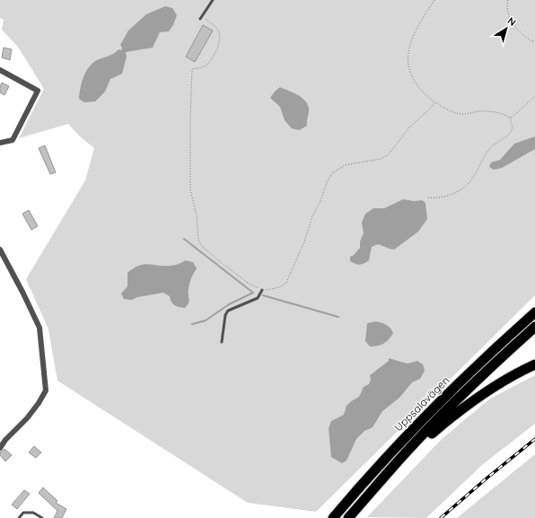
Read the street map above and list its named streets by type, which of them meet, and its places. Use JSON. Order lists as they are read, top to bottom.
{
  "streets": {
    "highway": ["Uppsalavägen"]
  },
  "north": "top right"
}
